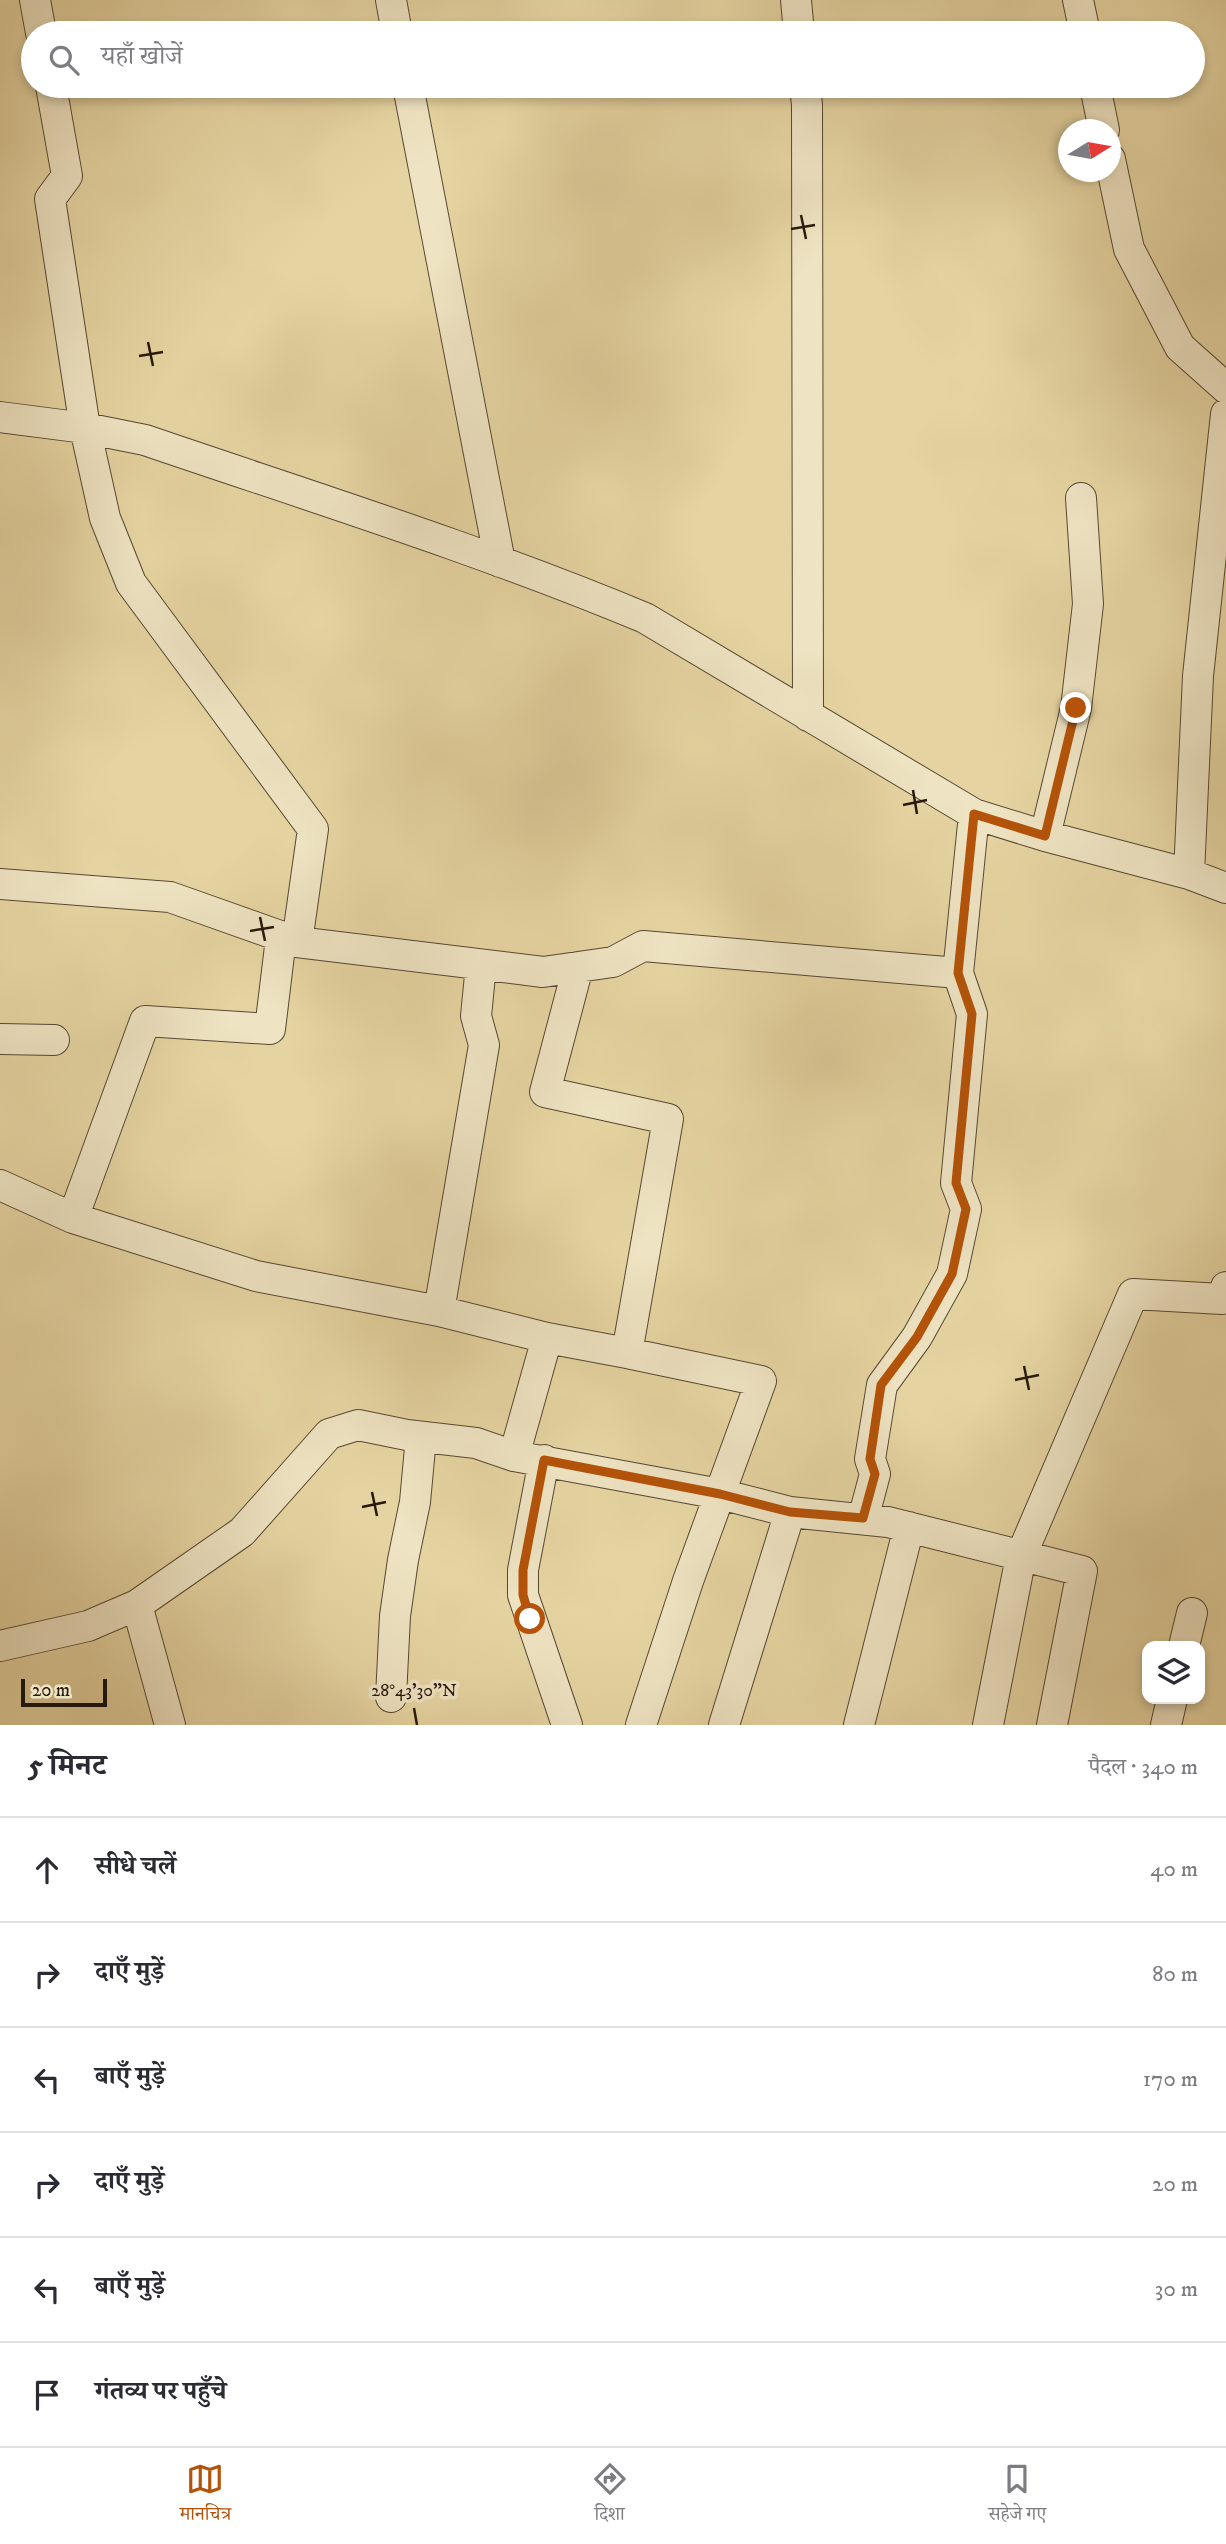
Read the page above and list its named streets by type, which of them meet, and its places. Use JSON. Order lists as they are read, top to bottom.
{
  "scale_bar": "20 m",
  "north": "right",
  "page": {
    "search": "यहाँ खोजें",
    "scale": "20 m",
    "heading": ["5 मिनट", "पैदल · 340 m"],
    "list": [
      ["सीधे चलें", "40 m"],
      ["दाएँ मुड़ें", "80 m"],
      ["बाएँ मुड़ें", "170 m"],
      ["दाएँ मुड़ें", "20 m"],
      ["बाएँ मुड़ें", "30 m"],
      "गंतव्य पर पहुँचे"
    ],
    "nav": ["मानचित्र", "दिशा", "सहेजे गए"]
  },
  "coordinates": ["28°43'30\"N"]
}
